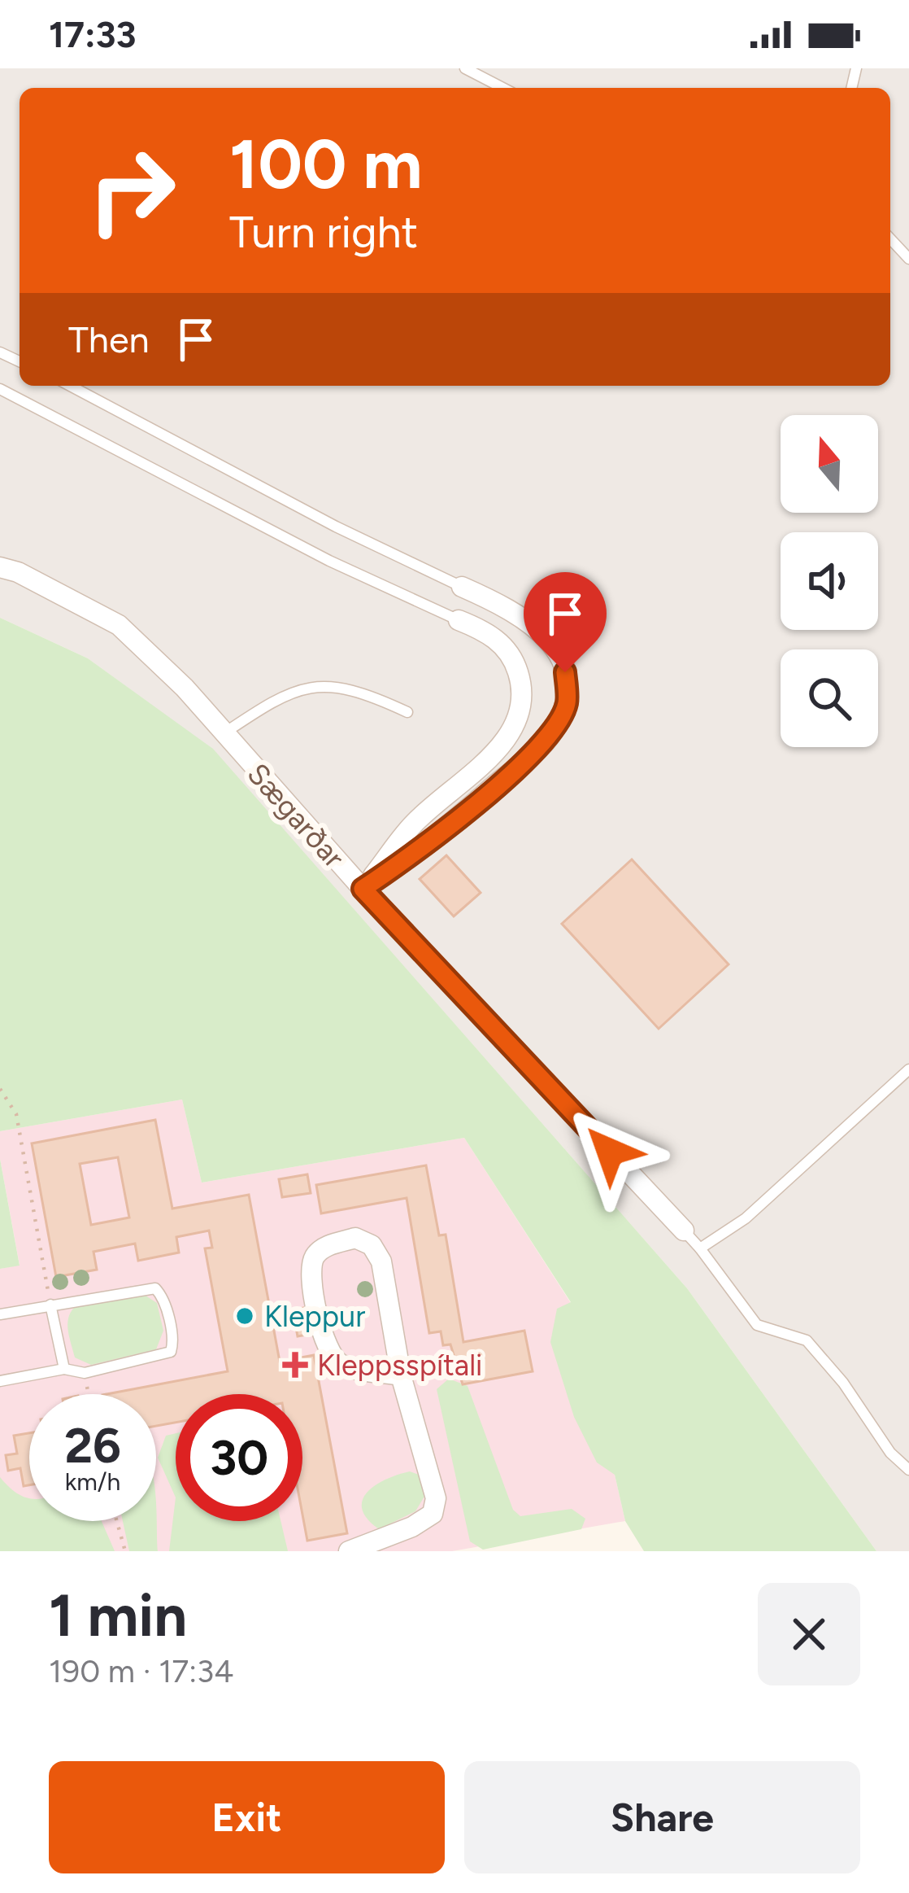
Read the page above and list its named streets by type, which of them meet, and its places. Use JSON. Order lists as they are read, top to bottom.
{
  "streets": {
    "street": ["Sægarðar"]
  },
  "places": {
    "other": ["Kleppur"],
    "health": ["Kleppsspítali"]
  },
  "north": "top",
  "page": {
    "status": "17:33",
    "turn": ["100 m", "Turn right"],
    "then": "Then",
    "speed": "26 km/h",
    "limit": "30",
    "heading": ["1 min", "190 m · 17:34"],
    "buttons": ["Exit", "Share"]
  }
}
